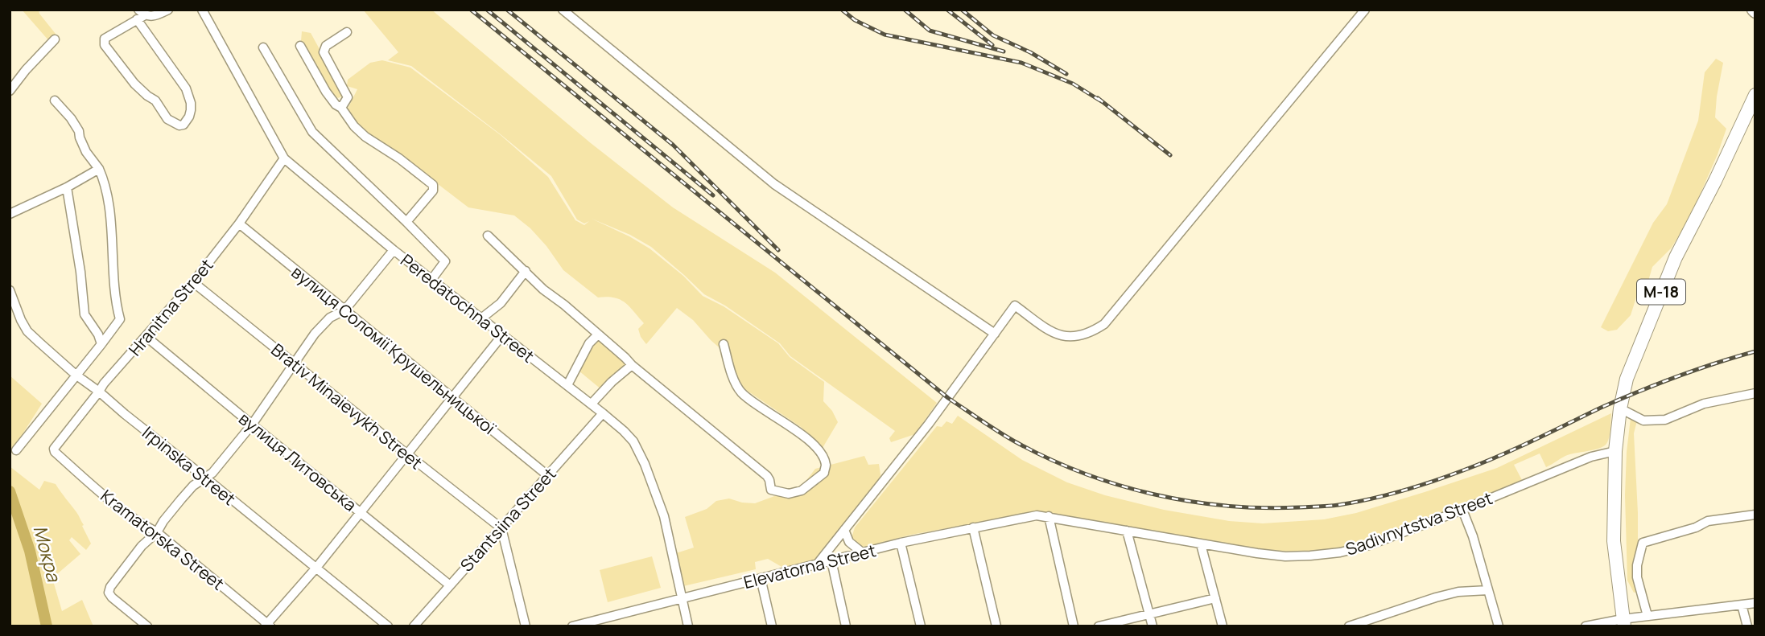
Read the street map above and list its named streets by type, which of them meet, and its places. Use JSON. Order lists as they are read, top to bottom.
{
  "streets": {
    "highway": ["М-18"],
    "street": [
      "Hranitna Street",
      "Peredatochna Street",
      "вулиця Соломії Крушельницької",
      "Brativ Minaievykh Street",
      "вулиця Литовська",
      "Irpinska Street",
      "Stantsiina Street",
      "Sadivnytstva Street",
      "Kramatorska Street",
      "Elevatorna Street"
    ]
  },
  "crossings": [
    ["М-18", "Sadivnytstva Street"],
    ["Hranitna Street", "Peredatochna Street"],
    ["Hranitna Street", "вулиця Соломії Крушельницької"],
    ["Hranitna Street", "Brativ Minaievykh Street"],
    ["Hranitna Street", "вулиця Литовська"],
    ["Hranitna Street", "Irpinska Street"],
    ["Hranitna Street", "Kramatorska Street"],
    ["Peredatochna Street", "Stantsiina Street"],
    ["Peredatochna Street", "Elevatorna Street"],
    ["вулиця Соломії Крушельницької", "Stantsiina Street"],
    ["Brativ Minaievykh Street", "Stantsiina Street"],
    ["вулиця Литовська", "Stantsiina Street"],
    ["Sadivnytstva Street", "Elevatorna Street"]
  ],
  "water": ["Мокра"]
}
